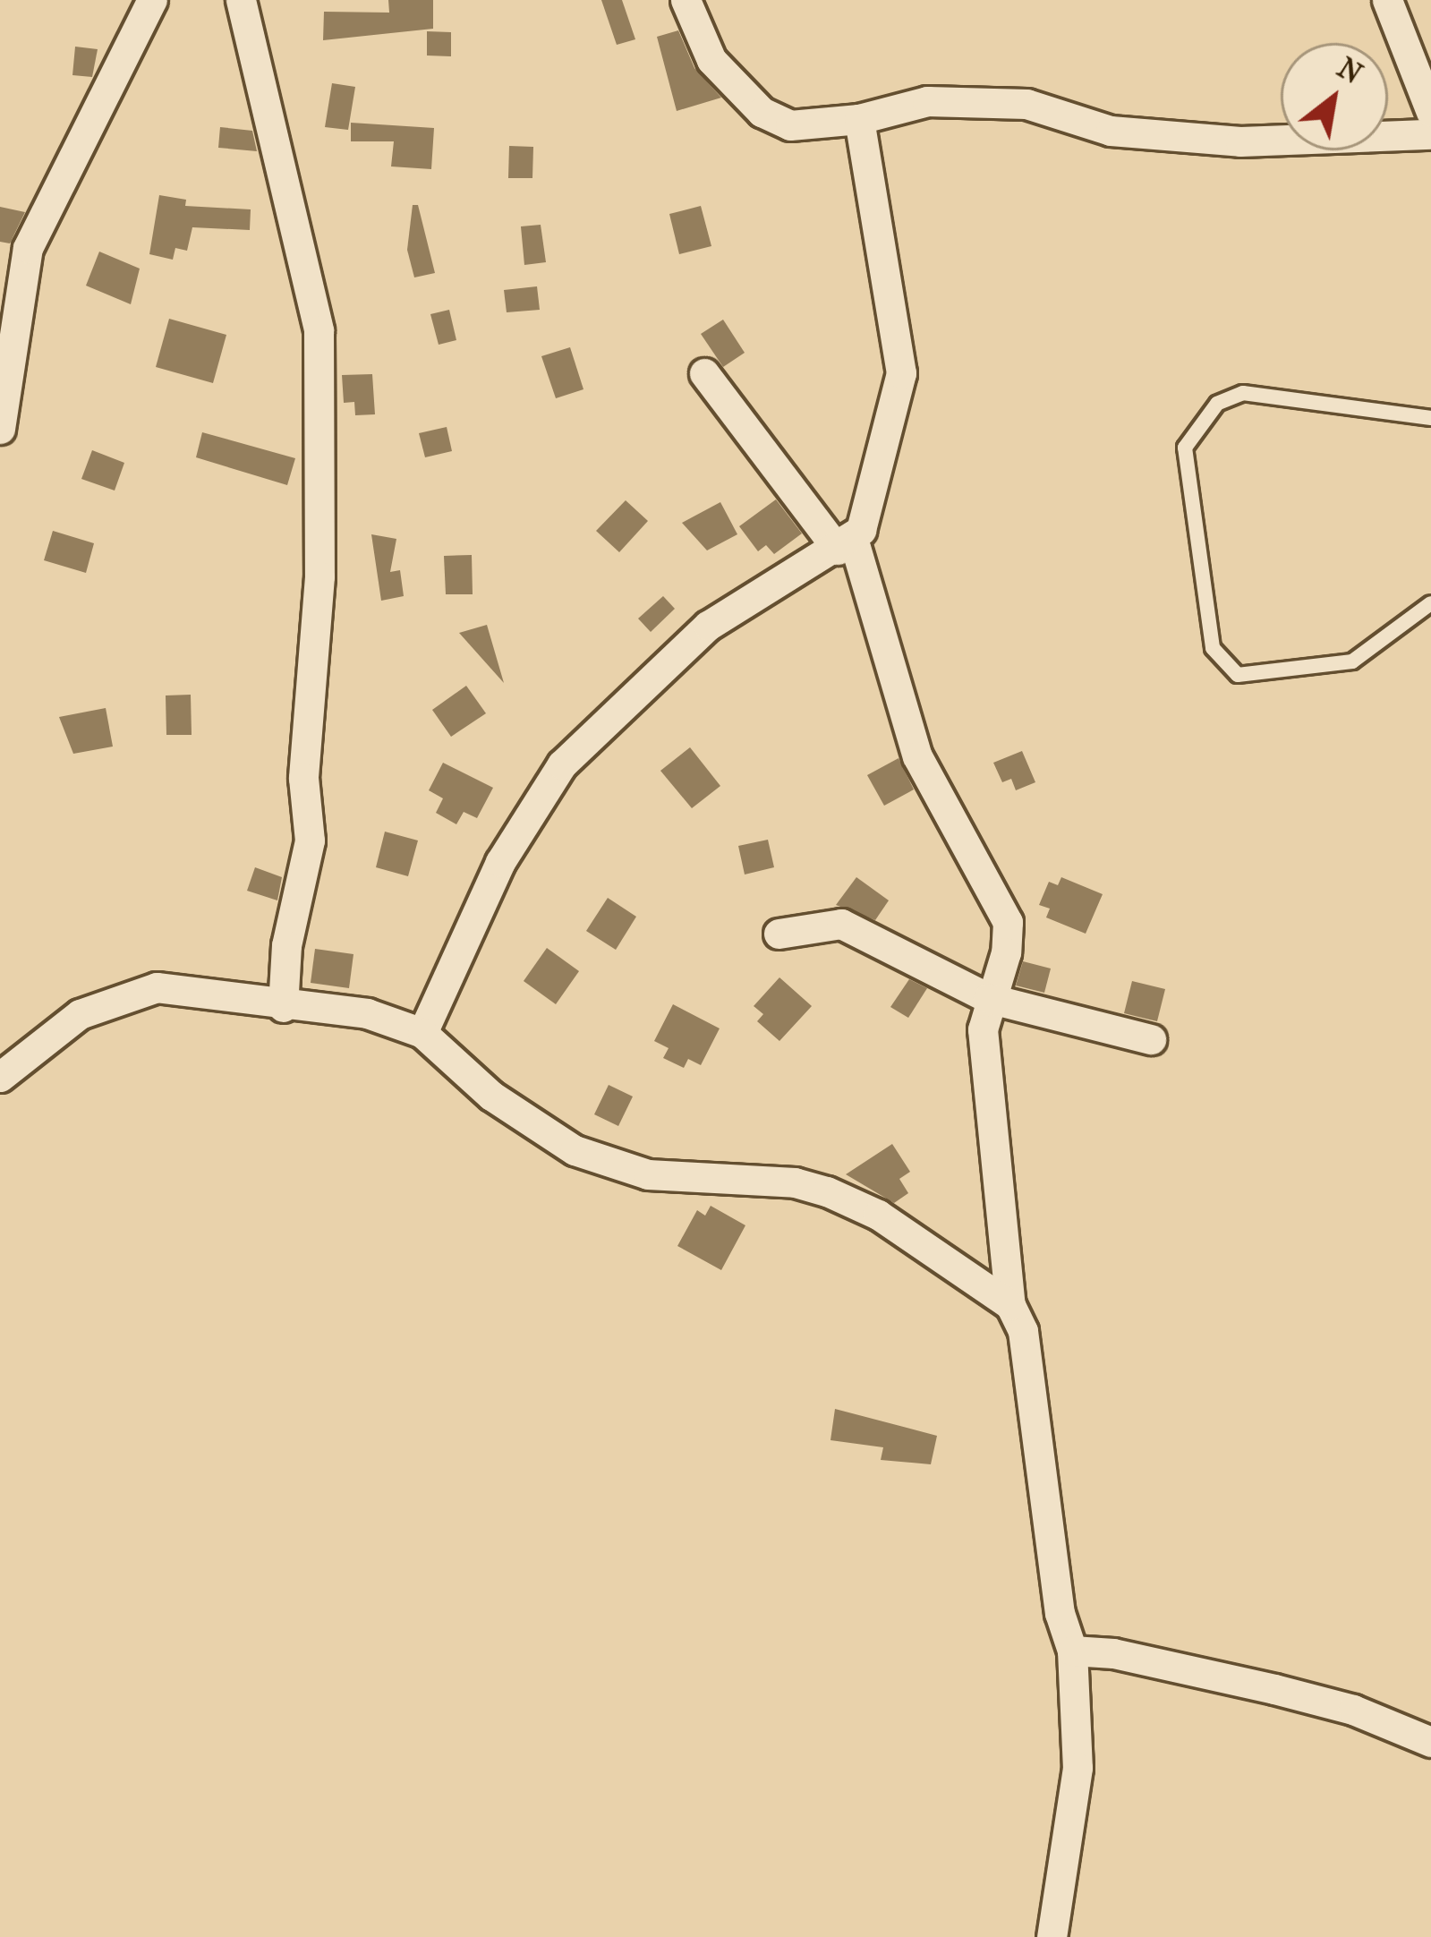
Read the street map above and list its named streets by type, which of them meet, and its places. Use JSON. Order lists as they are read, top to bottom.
{
  "north": "top right"
}
